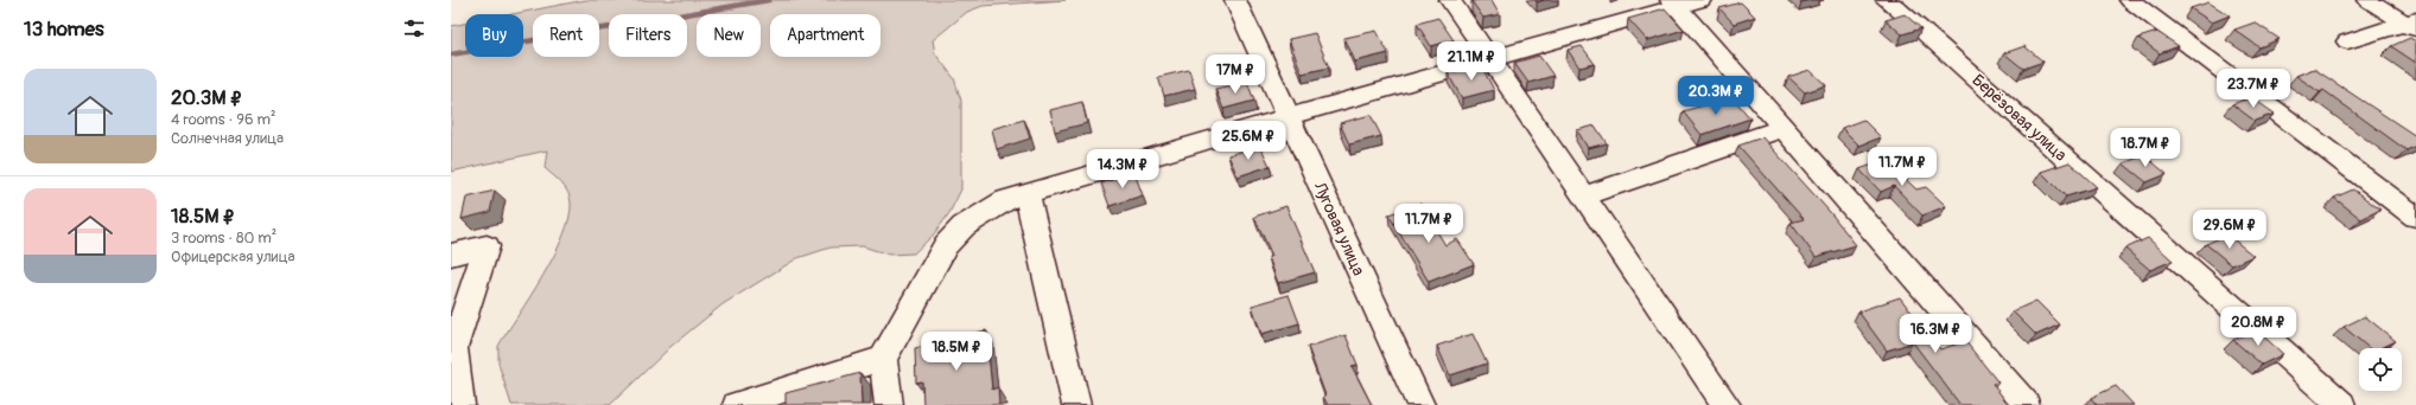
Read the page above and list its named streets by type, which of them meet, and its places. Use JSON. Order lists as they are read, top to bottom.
{
  "streets": {
    "street": ["Берёзовая улица", "Луговая улица"]
  },
  "page": {
    "heading": "13 homes",
    "chip": [
      "Buy",
      "Rent",
      "Filters",
      "New",
      "Apartment"
    ],
    "price": [
      "21.1M ₽",
      "17M ₽",
      "23.7M ₽",
      "20.3M ₽",
      "25.6M ₽",
      "18.7M ₽",
      "11.7M ₽",
      "14.3M ₽",
      "11.7M ₽",
      "29.6M ₽",
      "20.8M ₽",
      "16.3M ₽",
      "18.5M ₽"
    ],
    "list": [
      {
        "name": "20.3M ₽",
        "note": "4 rooms · 96 m² · Солнечная улица"
      },
      {
        "name": "18.5M ₽",
        "note": "3 rooms · 80 m² · Офицерская улица"
      }
    ]
  }
}
